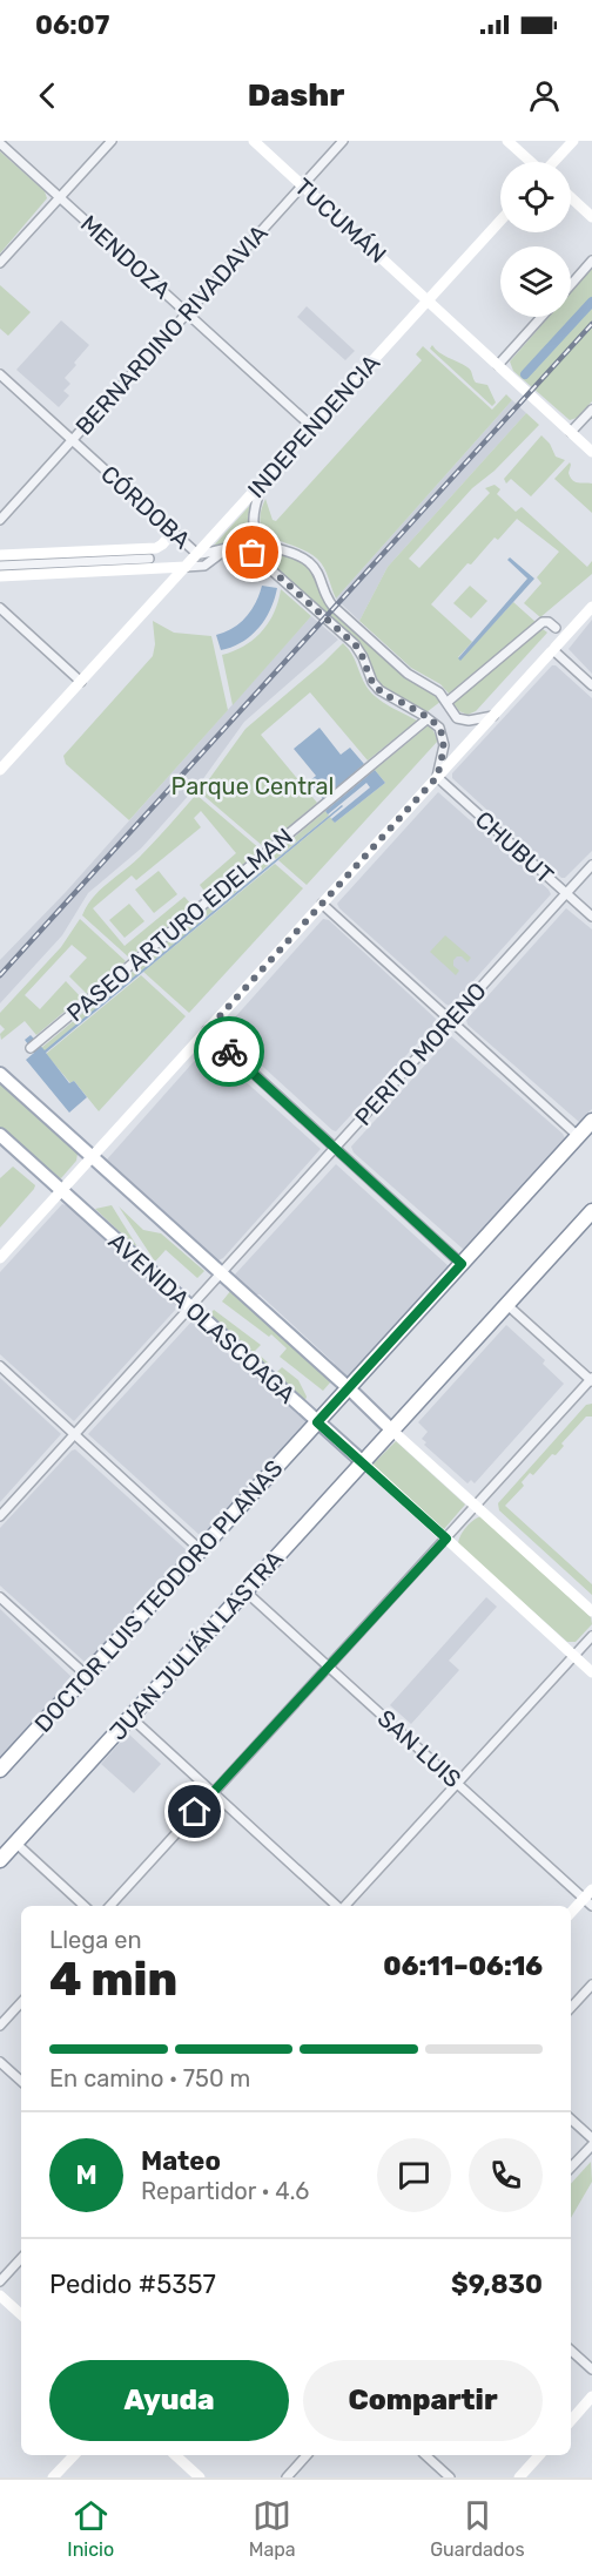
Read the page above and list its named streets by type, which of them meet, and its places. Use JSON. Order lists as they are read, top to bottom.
{
  "streets": {
    "highway": ["DOCTOR LUIS TEODORO PLANAS", "JUAN JULIÁN LASTRA"],
    "main road": ["TUCUMÁN", "INDEPENDENCIA", "AVENIDA OLASCOAGA"],
    "street": [
      "MENDOZA",
      "BERNARDINO RIVADAVIA",
      "CÓRDOBA",
      "CHUBUT",
      "PASEO ARTURO EDELMAN",
      "PERITO MORENO",
      "SAN LUIS"
    ]
  },
  "crossings": [
    ["TUCUMÁN", "BERNARDINO RIVADAVIA"],
    ["TUCUMÁN", "INDEPENDENCIA"],
    ["MENDOZA", "BERNARDINO RIVADAVIA"],
    ["MENDOZA", "INDEPENDENCIA"],
    ["BERNARDINO RIVADAVIA", "CÓRDOBA"],
    ["INDEPENDENCIA", "CÓRDOBA"],
    ["CHUBUT", "PERITO MORENO"],
    ["PERITO MORENO", "AVENIDA OLASCOAGA"],
    ["AVENIDA OLASCOAGA", "DOCTOR LUIS TEODORO PLANAS"],
    ["AVENIDA OLASCOAGA", "JUAN JULIÁN LASTRA"],
    ["JUAN JULIÁN LASTRA", "SAN LUIS"]
  ],
  "parks": ["Parque Central"],
  "page": {
    "status": "06:07",
    "header": "Dashr",
    "heading": ["4 min", "Llega en", "06:11–06:16"],
    "panel": [
      "Mateo",
      "Repartidor · 4.6",
      "Pedido #5357",
      "$9,830"
    ],
    "bar": "En camino · 750 m",
    "round": "M",
    "buttons": ["Ayuda", "Compartir"],
    "tabs": ["Inicio", "Mapa", "Guardados"]
  }
}
